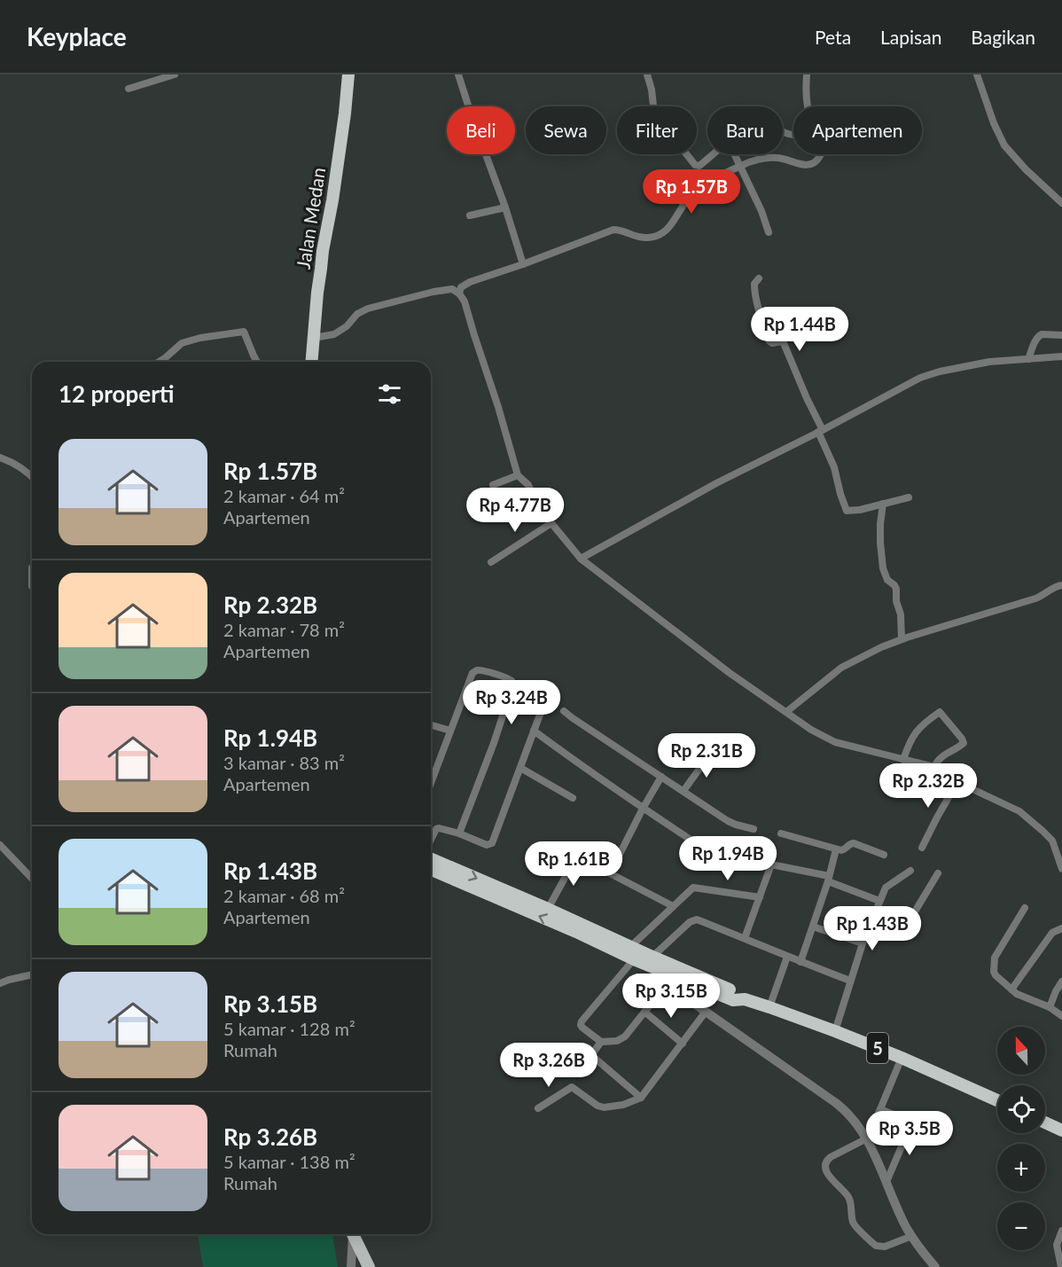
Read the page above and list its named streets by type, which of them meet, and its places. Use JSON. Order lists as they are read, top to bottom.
{
  "streets": {
    "highway": ["Jalan Medan", "5"]
  },
  "north": "top",
  "page": {
    "header": "Keyplace",
    "nav": ["Peta", "Lapisan", "Bagikan"],
    "chip": [
      "Beli",
      "Sewa",
      "Filter",
      "Baru",
      "Apartemen"
    ],
    "price": [
      "Rp 1.57B",
      "Rp 1.44B",
      "Rp 4.77B",
      "Rp 3.24B",
      "Rp 2.31B",
      "Rp 2.32B",
      "Rp 1.94B",
      "Rp 1.61B",
      "Rp 1.43B",
      "Rp 3.15B",
      "Rp 3.26B",
      "Rp 3.5B"
    ],
    "heading": "12 properti",
    "list": [
      {
        "name": "Rp 1.57B",
        "note": "2 kamar · 64 m² · Apartemen"
      },
      {
        "name": "Rp 2.32B",
        "note": "2 kamar · 78 m² · Apartemen"
      },
      {
        "name": "Rp 1.94B",
        "note": "3 kamar · 83 m² · Apartemen"
      },
      {
        "name": "Rp 1.43B",
        "note": "2 kamar · 68 m² · Apartemen"
      },
      {
        "name": "Rp 3.15B",
        "note": "5 kamar · 128 m² · Rumah"
      },
      {
        "name": "Rp 3.26B",
        "note": "5 kamar · 138 m² · Rumah"
      }
    ],
    "map_buttons": ["+", "−"]
  }
}
